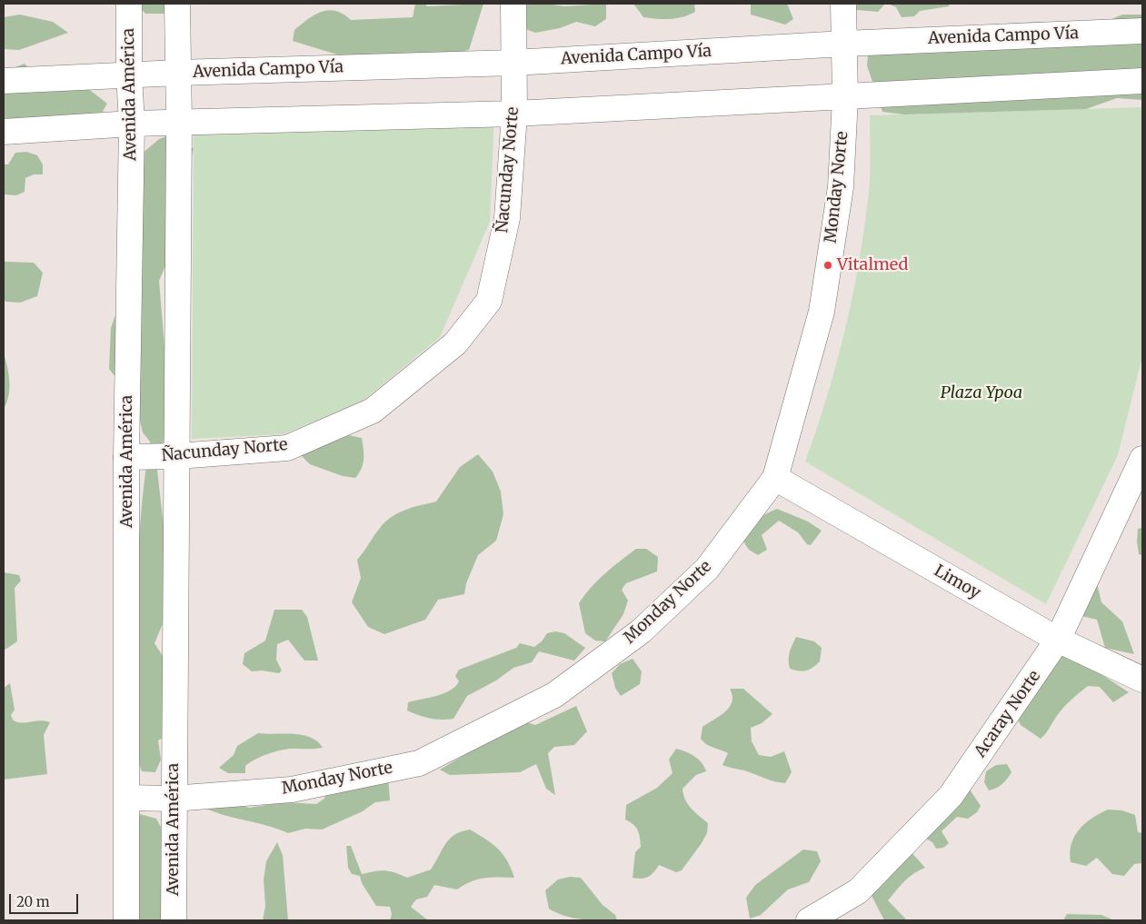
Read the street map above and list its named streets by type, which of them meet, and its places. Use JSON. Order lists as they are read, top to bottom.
{
  "streets": {
    "street": [
      "Avenida Campo Vía",
      "Avenida América",
      "Ñacunday Norte",
      "Monday Norte",
      "Limoy",
      "Acaray Norte"
    ]
  },
  "crossings": [
    ["Avenida Campo Vía", "Avenida América"],
    ["Avenida Campo Vía", "Ñacunday Norte"],
    ["Avenida Campo Vía", "Monday Norte"],
    ["Avenida América", "Ñacunday Norte"],
    ["Avenida América", "Monday Norte"],
    ["Monday Norte", "Limoy"],
    ["Limoy", "Acaray Norte"]
  ],
  "parks": ["Plaza Ypoa"],
  "places": ["Vitalmed"],
  "scale_bar": "20 m"
}
